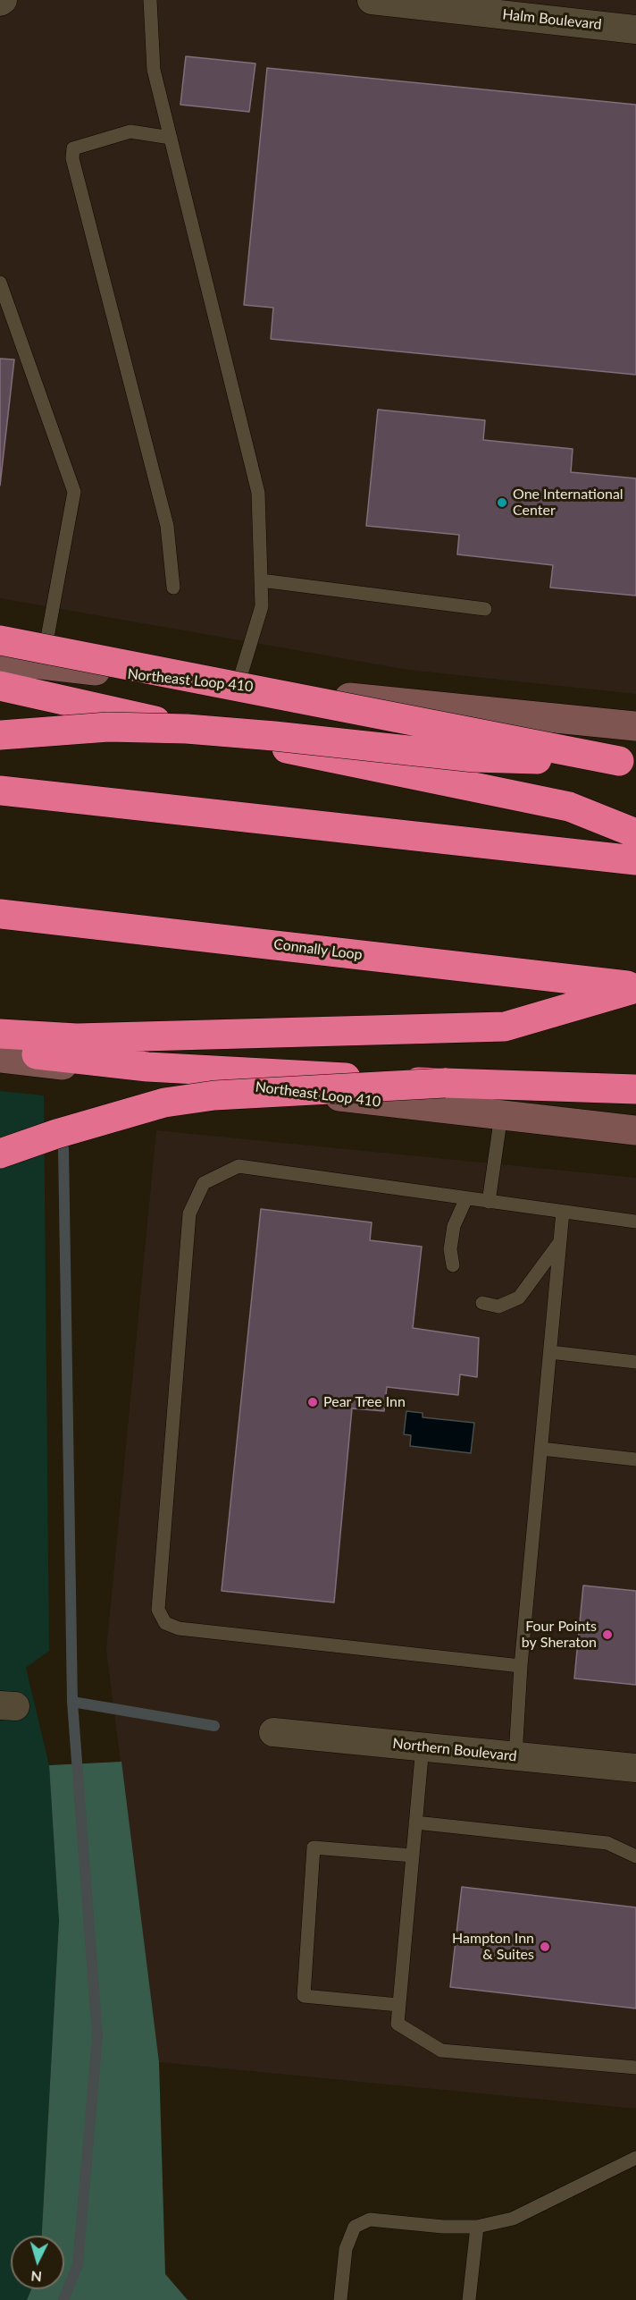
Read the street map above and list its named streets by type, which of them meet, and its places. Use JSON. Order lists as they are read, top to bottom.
{
  "streets": {
    "highway": ["Connally Loop"],
    "main road": ["Northeast Loop 410"],
    "street": ["Halm Boulevard", "Northern Boulevard"]
  },
  "places": [
    "One International Center",
    "Pear Tree Inn",
    "Four Points by Sheraton",
    "Hampton Inn & Suites"
  ],
  "north": "bottom"
}
